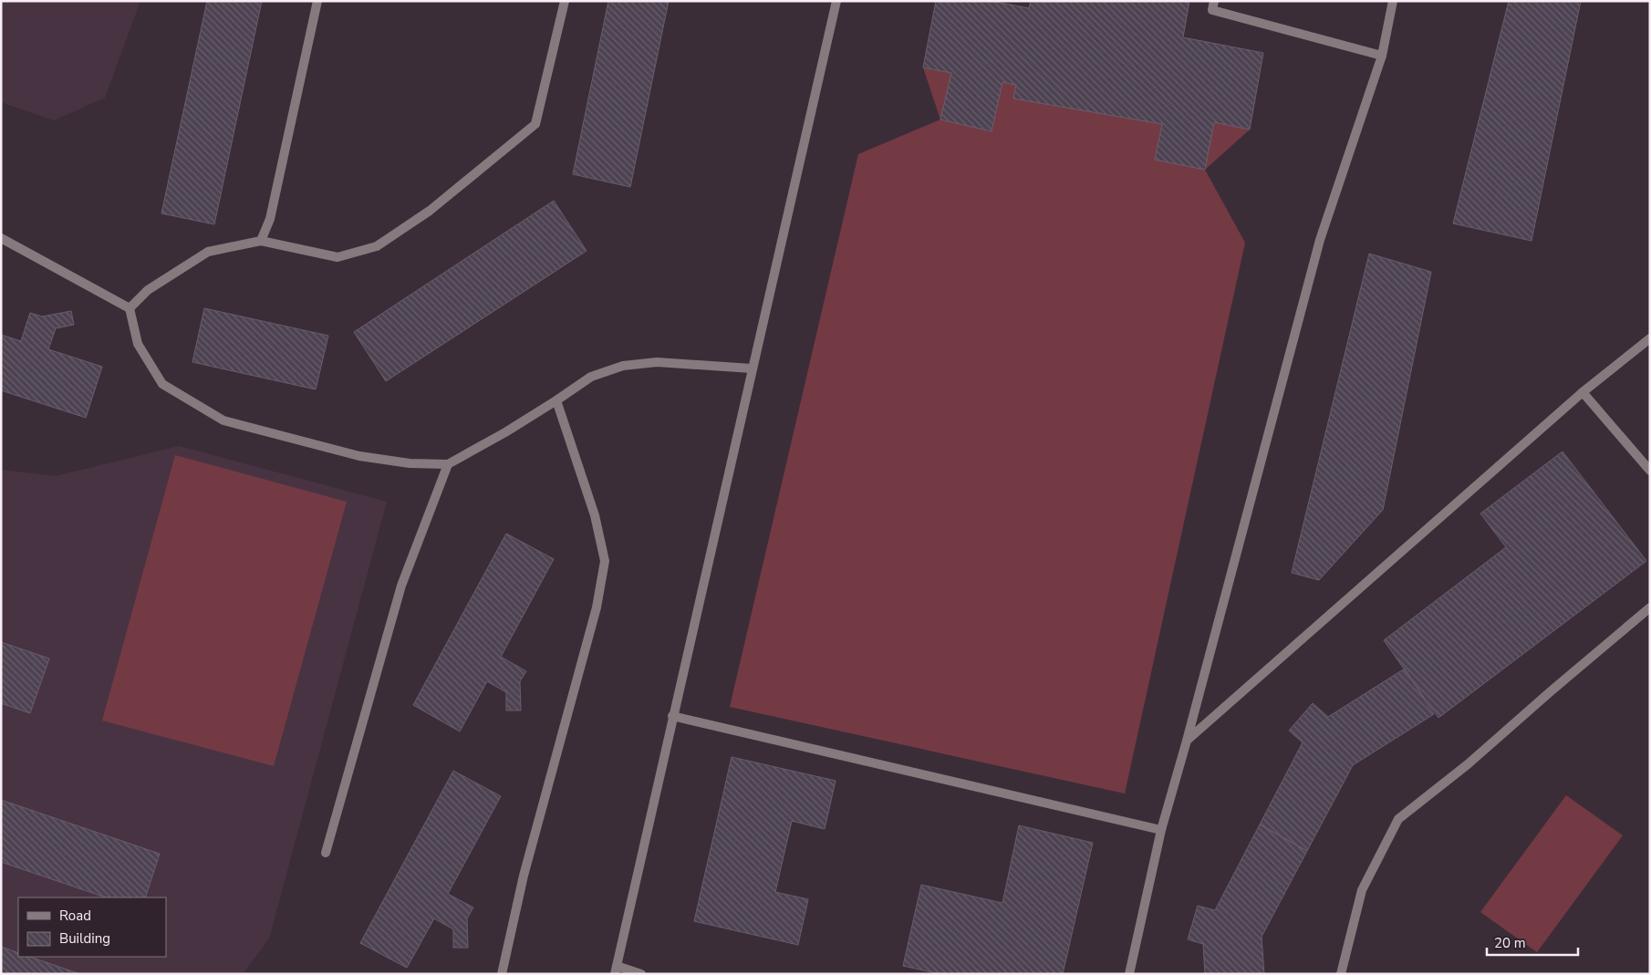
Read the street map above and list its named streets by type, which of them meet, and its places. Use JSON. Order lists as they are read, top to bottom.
{
  "legend": ["Road", "Building"],
  "scale_bar": "20 m"
}
